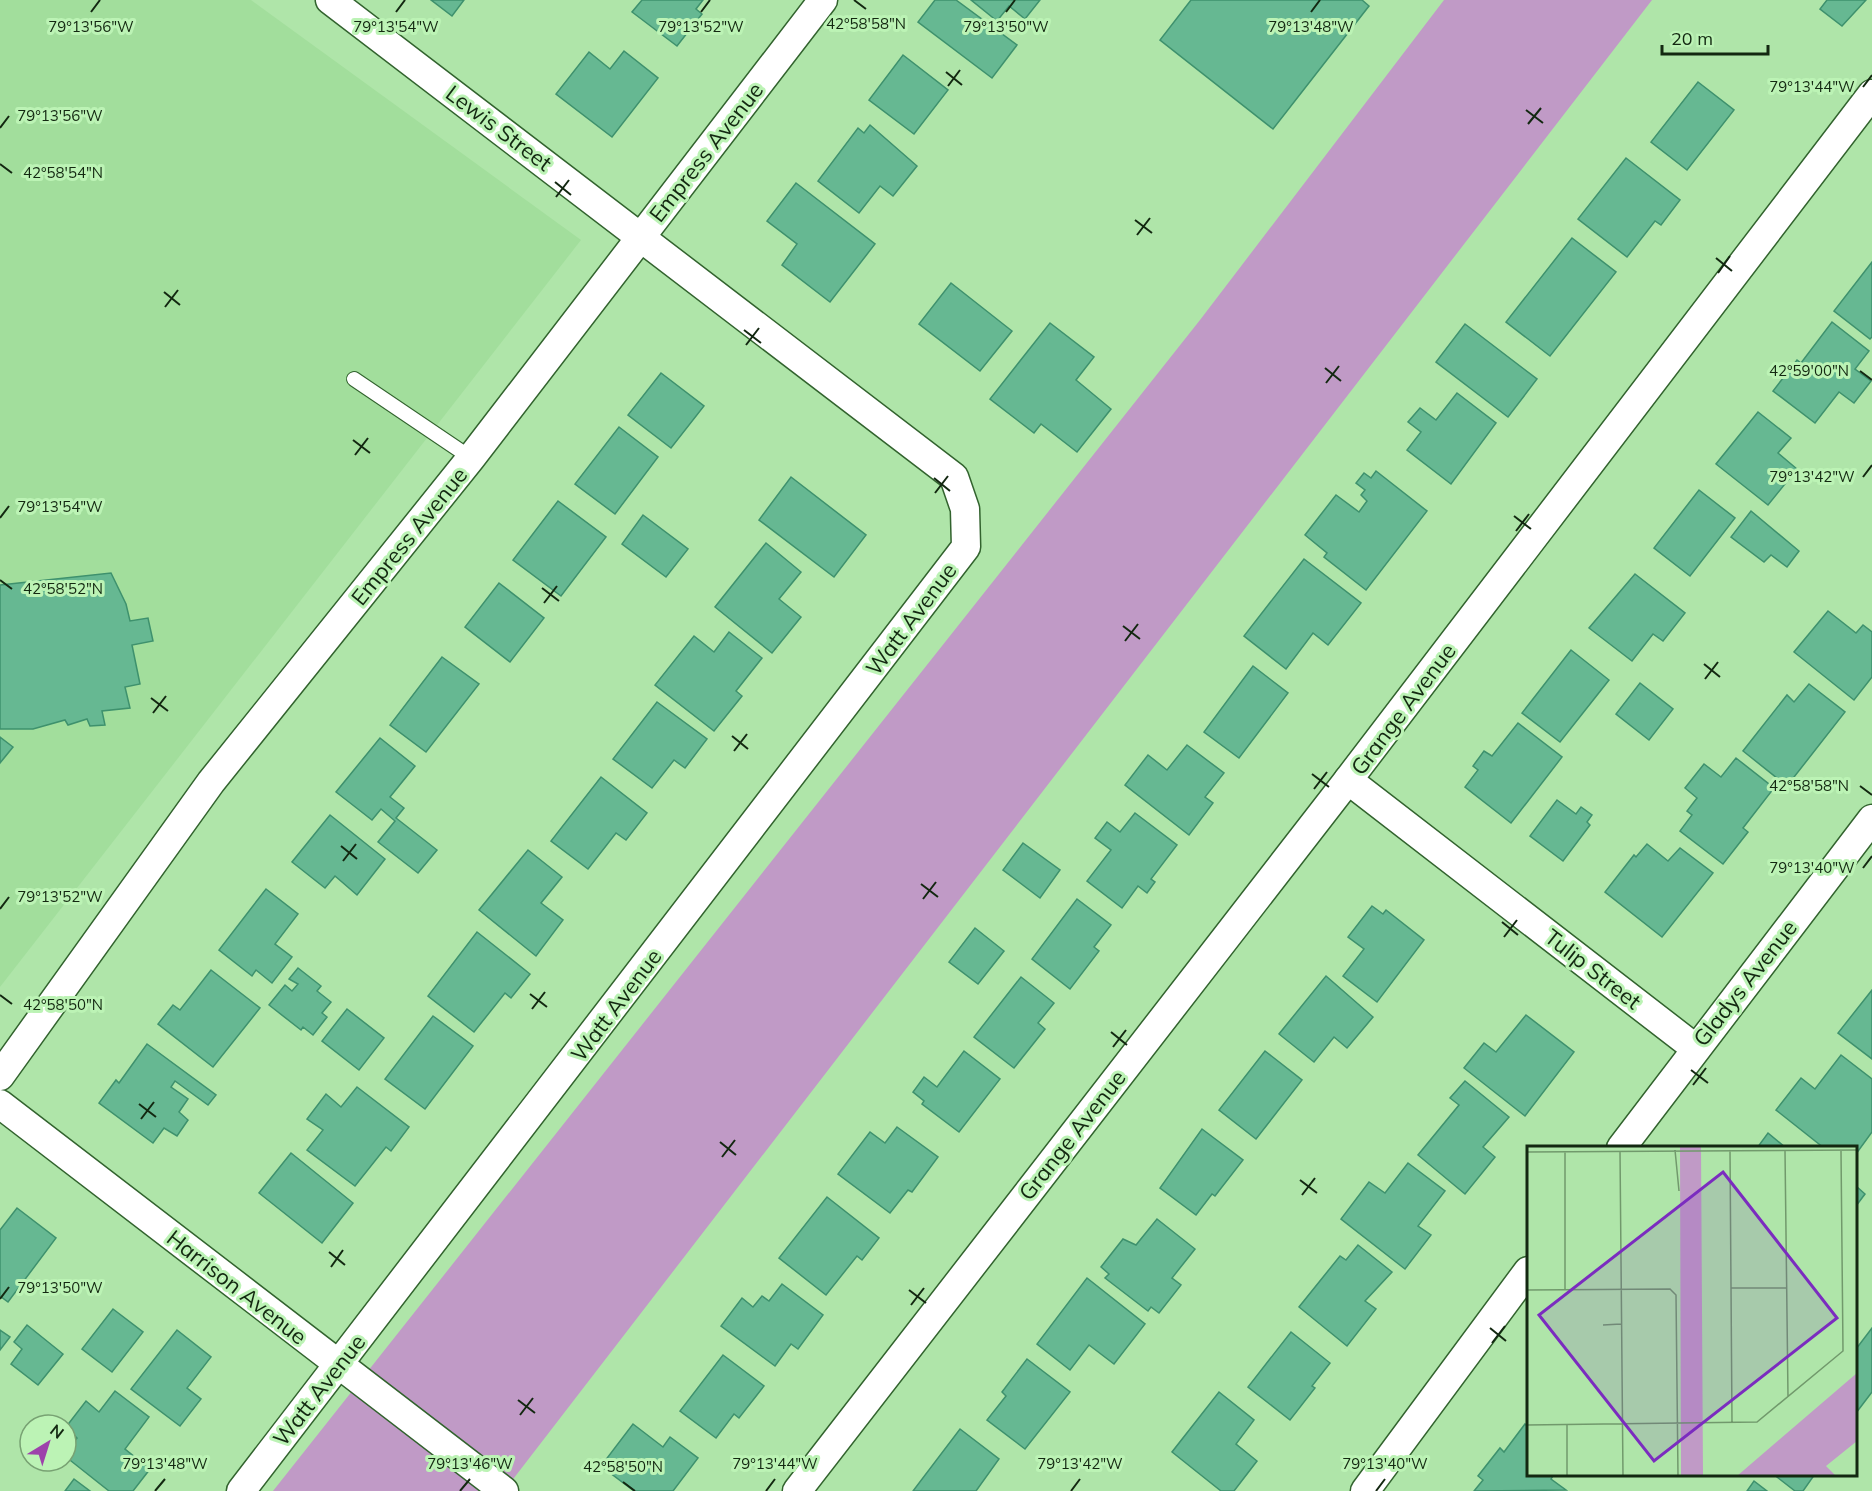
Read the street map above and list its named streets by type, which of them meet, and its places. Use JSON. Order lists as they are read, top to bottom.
{
  "streets": {
    "street": [
      "Lewis Street",
      "Empress Avenue",
      "Watt Avenue",
      "Grange Avenue",
      "Tulip Street",
      "Gladys Avenue",
      "Harrison Avenue"
    ]
  },
  "crossings": [
    ["Lewis Street", "Empress Avenue"],
    ["Lewis Street", "Watt Avenue"],
    ["Watt Avenue", "Harrison Avenue"],
    ["Grange Avenue", "Tulip Street"],
    ["Tulip Street", "Gladys Avenue"]
  ],
  "scale_bar": "20 m",
  "north": "top right",
  "coordinates": [
    "42°58'58\"N",
    "79°13'56\"W",
    "79°13'54\"W",
    "79°13'52\"W",
    "79°13'50\"W",
    "79°13'48\"W",
    "79°13'44\"W",
    "42°58'54\"N",
    "42°59'00\"N",
    "79°13'42\"W",
    "42°58'52\"N",
    "79°13'40\"W",
    "42°58'50\"N",
    "79°13'46\"W"
  ]
}
